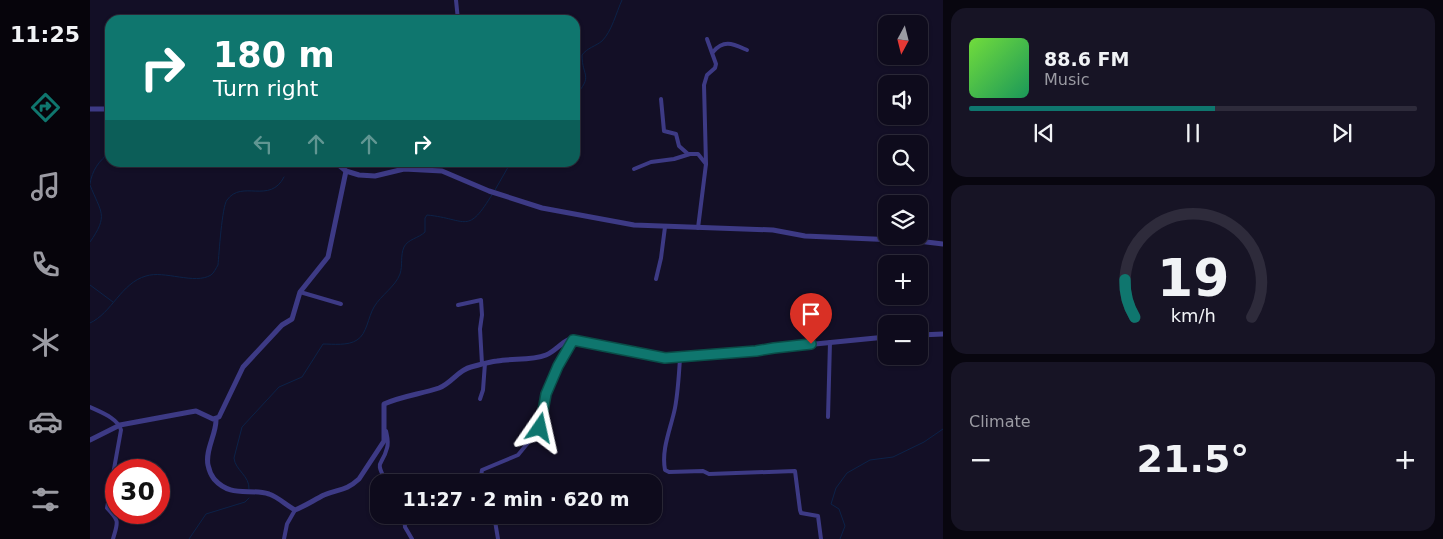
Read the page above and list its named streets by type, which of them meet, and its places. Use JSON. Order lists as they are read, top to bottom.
{
  "north": "bottom",
  "page": {
    "tabs": "11:25",
    "map_buttons": ["+", "−"],
    "turn": ["180 m", "Turn right"],
    "song": ["88.6 FM", "Music"],
    "tile": "Climate",
    "heat": ["−", "21.5°", "+"],
    "limit": "30",
    "trip": "11:27 · 2 min · 620 m",
    "gauge": ["19", "km/h"]
  }
}
